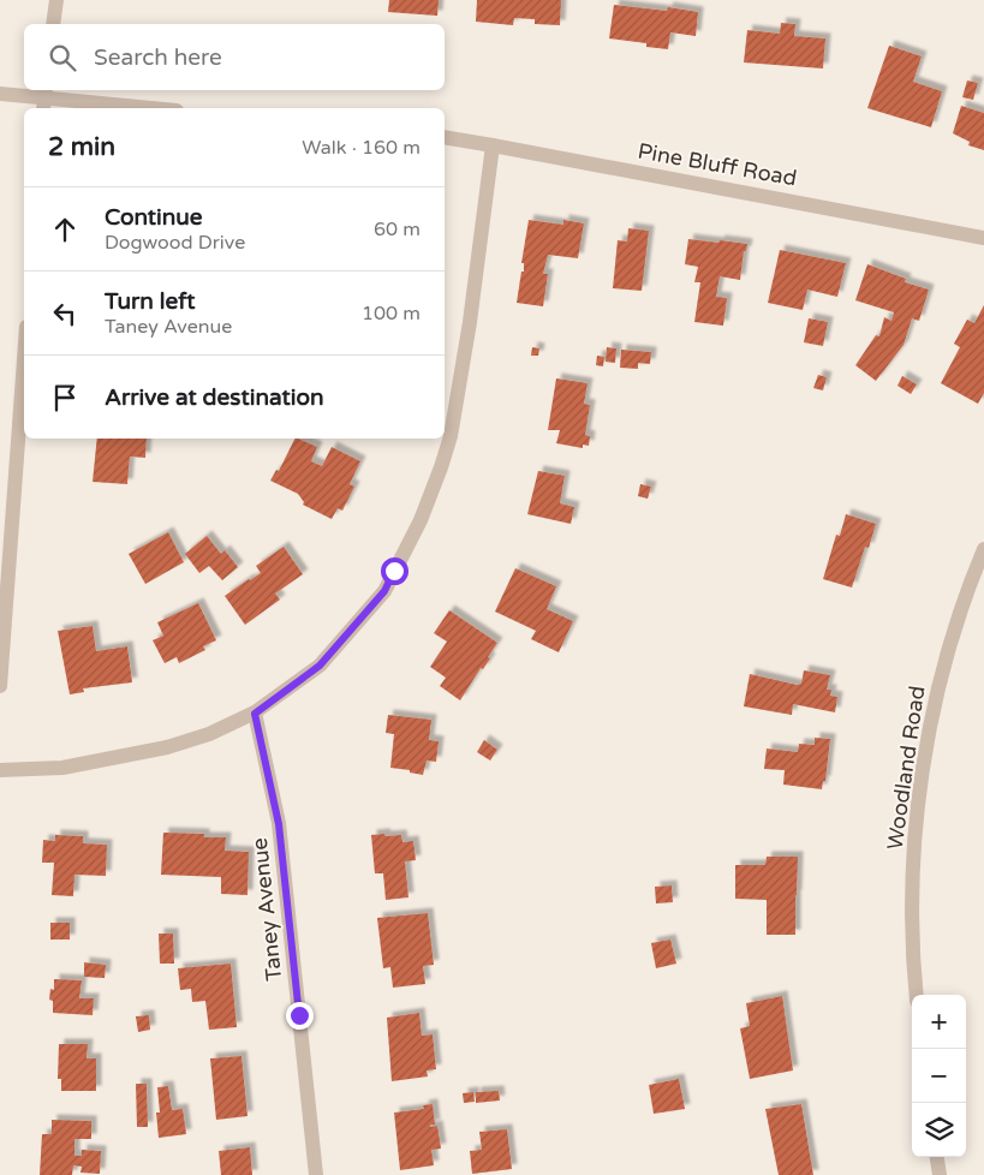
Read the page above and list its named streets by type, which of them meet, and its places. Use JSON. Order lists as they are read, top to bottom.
{
  "streets": {
    "street": ["Pine Bluff Road", "Woodland Road", "Taney Avenue"]
  },
  "page": {
    "search": "Search here",
    "heading": ["2 min", "Walk · 160 m"],
    "list": [
      ["Continue", "Dogwood Drive", "60 m"],
      ["Turn left", "Taney Avenue", "100 m"],
      "Arrive at destination"
    ],
    "map_buttons": ["+", "−"]
  }
}
